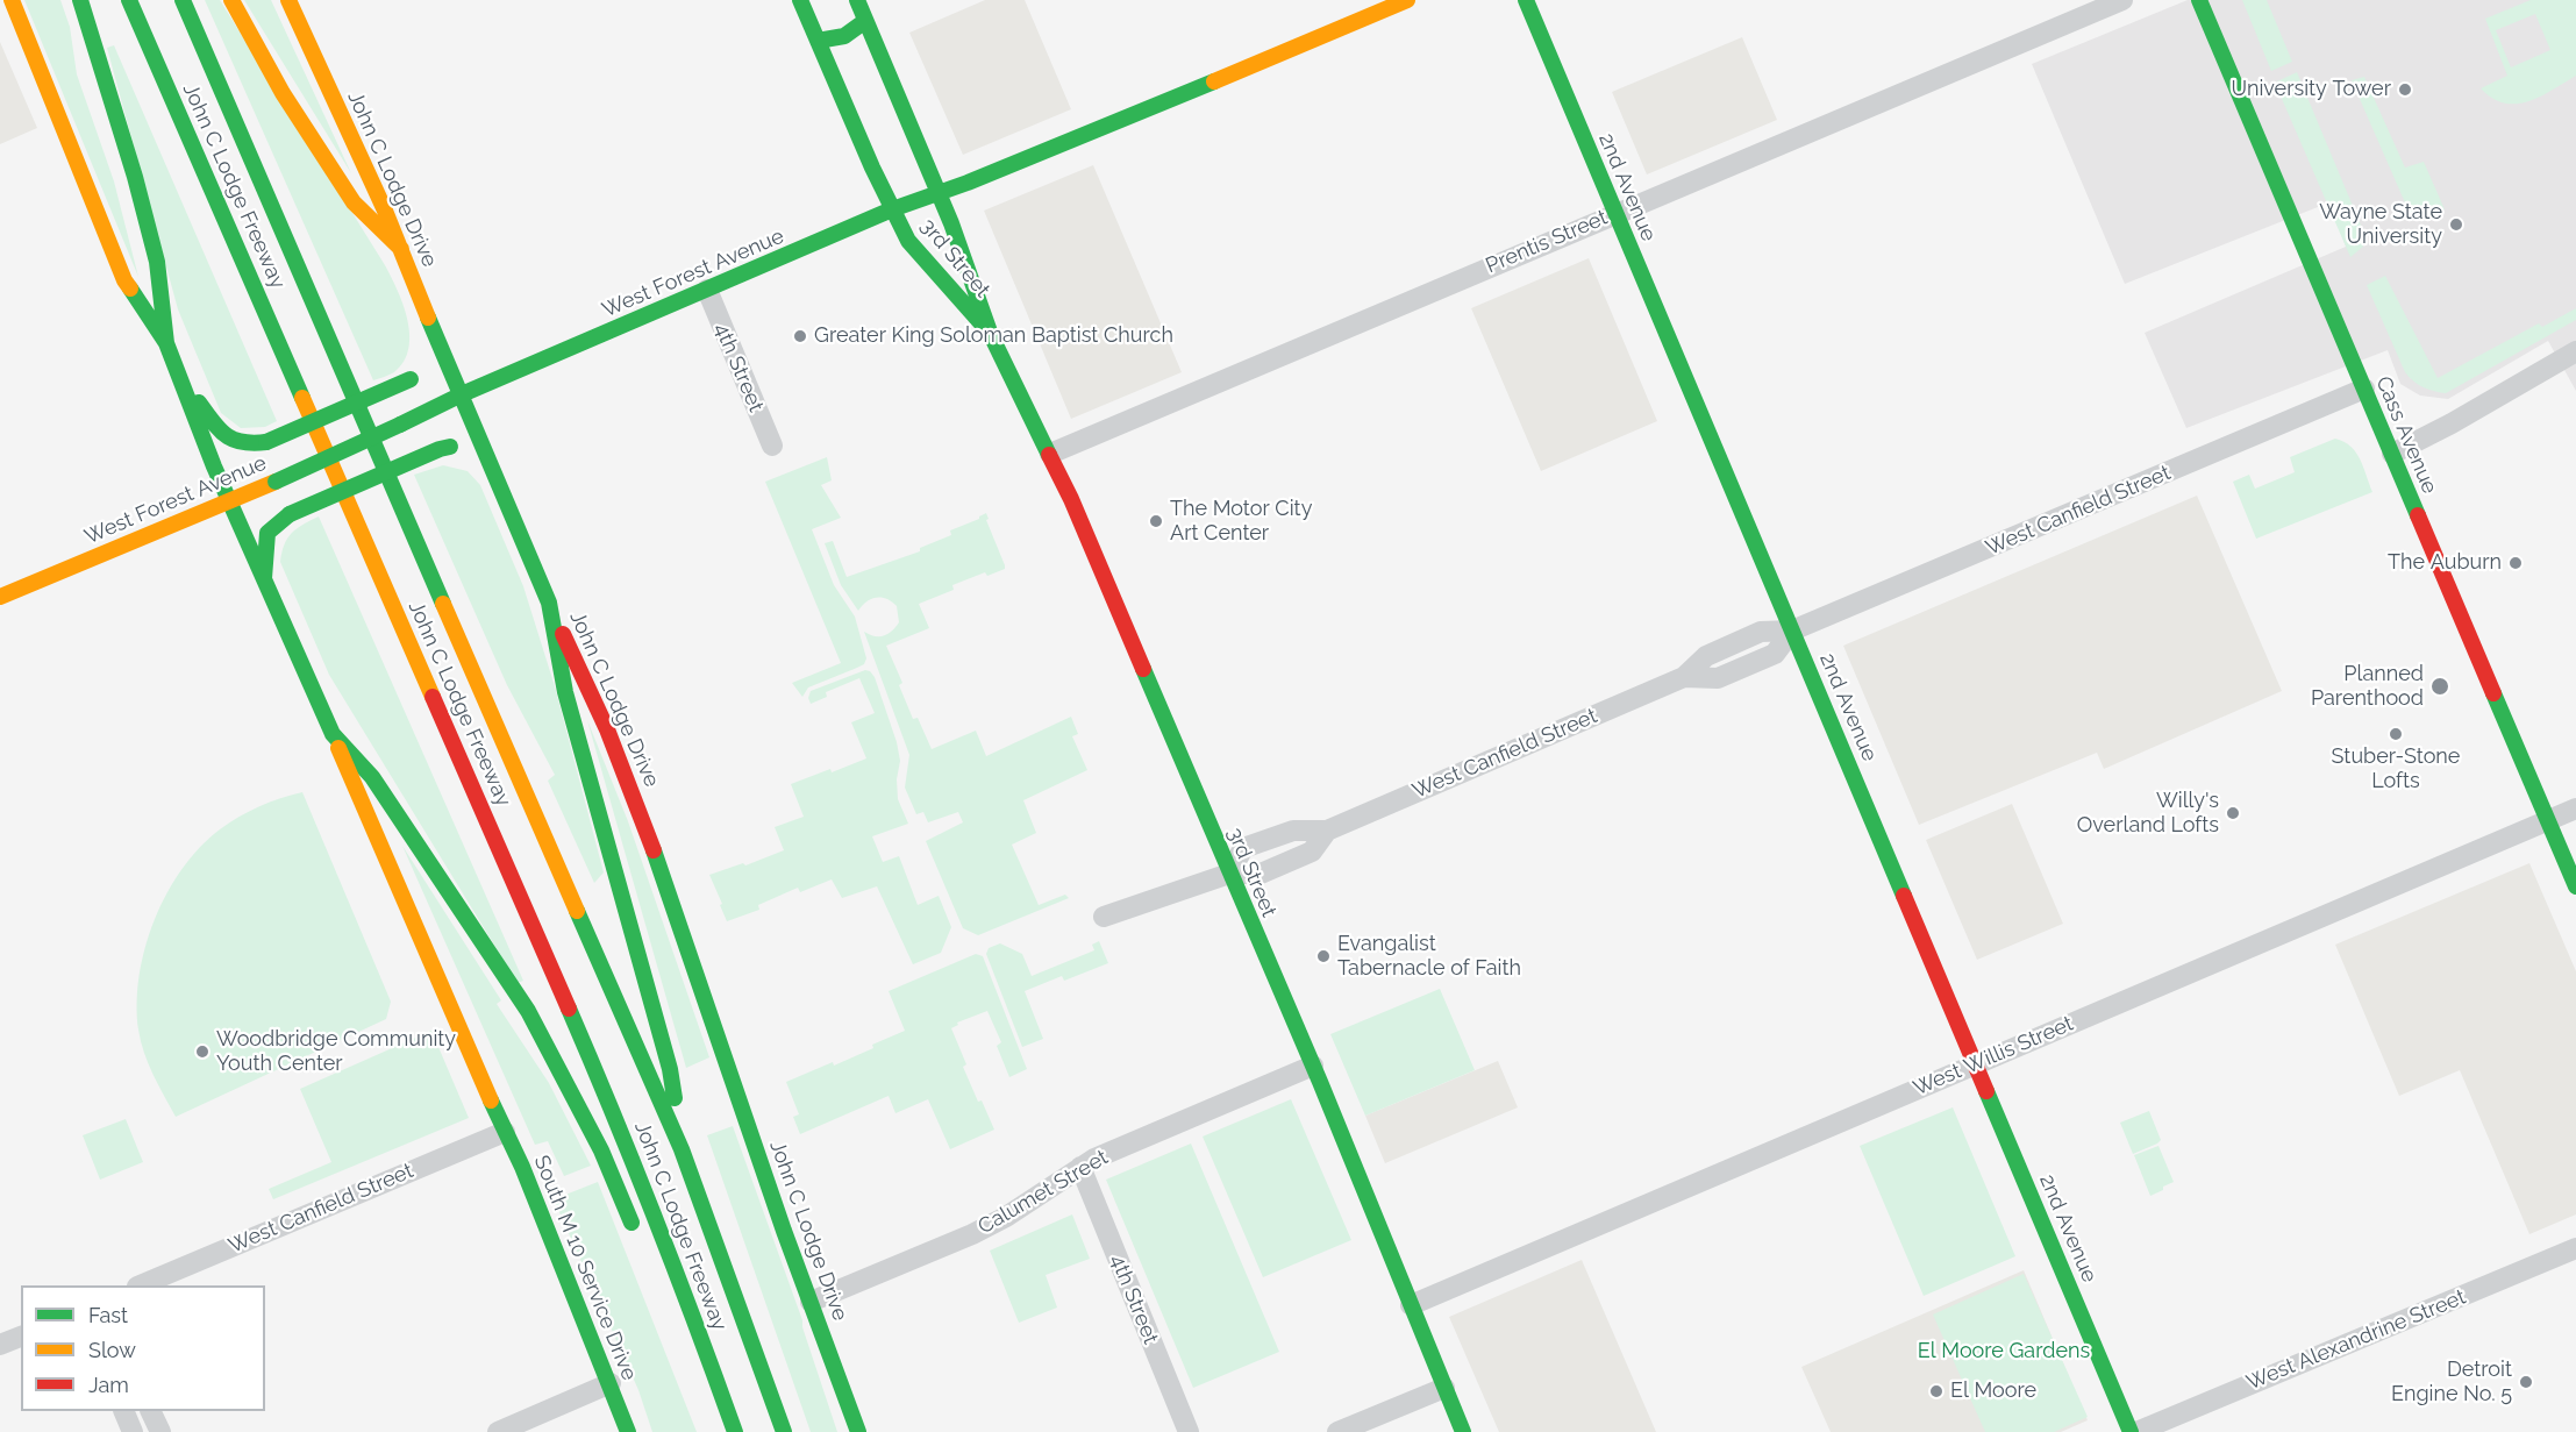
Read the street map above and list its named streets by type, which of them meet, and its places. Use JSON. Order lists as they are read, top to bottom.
{
  "streets": {
    "main road": [
      "John C Lodge Drive",
      "John C Lodge Freeway",
      "2nd Avenue",
      "3rd Street",
      "West Forest Avenue",
      "Cass Avenue",
      "South M 10 Service Drive"
    ],
    "street": [
      "Prentis Street",
      "4th Street",
      "West Canfield Street",
      "West Willis Street",
      "Calumet Street",
      "West Alexandrine Street"
    ]
  },
  "crossings": [
    ["John C Lodge Drive", "West Forest Avenue"],
    ["John C Lodge Drive", "Calumet Street"],
    ["2nd Avenue", "Prentis Street"],
    ["2nd Avenue", "West Canfield Street"],
    ["2nd Avenue", "West Willis Street"],
    ["Prentis Street", "3rd Street"],
    ["3rd Street", "West Forest Avenue"],
    ["3rd Street", "West Canfield Street"],
    ["3rd Street", "West Willis Street"],
    ["3rd Street", "Calumet Street"],
    ["West Forest Avenue", "4th Street"],
    ["4th Street", "Calumet Street"],
    ["Cass Avenue", "West Canfield Street"],
    ["Cass Avenue", "West Willis Street"],
    ["West Canfield Street", "South M 10 Service Drive"]
  ],
  "parks": ["El Moore Gardens"],
  "places": [
    "University Tower",
    "Wayne State University",
    "Greater King Soloman Baptist Church",
    "The Motor City Art Center",
    "The Auburn",
    "Planned Parenthood",
    "Stuber-Stone Lofts",
    "Willy's Overland Lofts",
    "Evangalist Tabernacle of Faith",
    "Woodbridge Community Youth Center",
    "Detroit Engine No. 5",
    "El Moore"
  ],
  "legend": ["Fast", "Slow", "Jam"]
}
